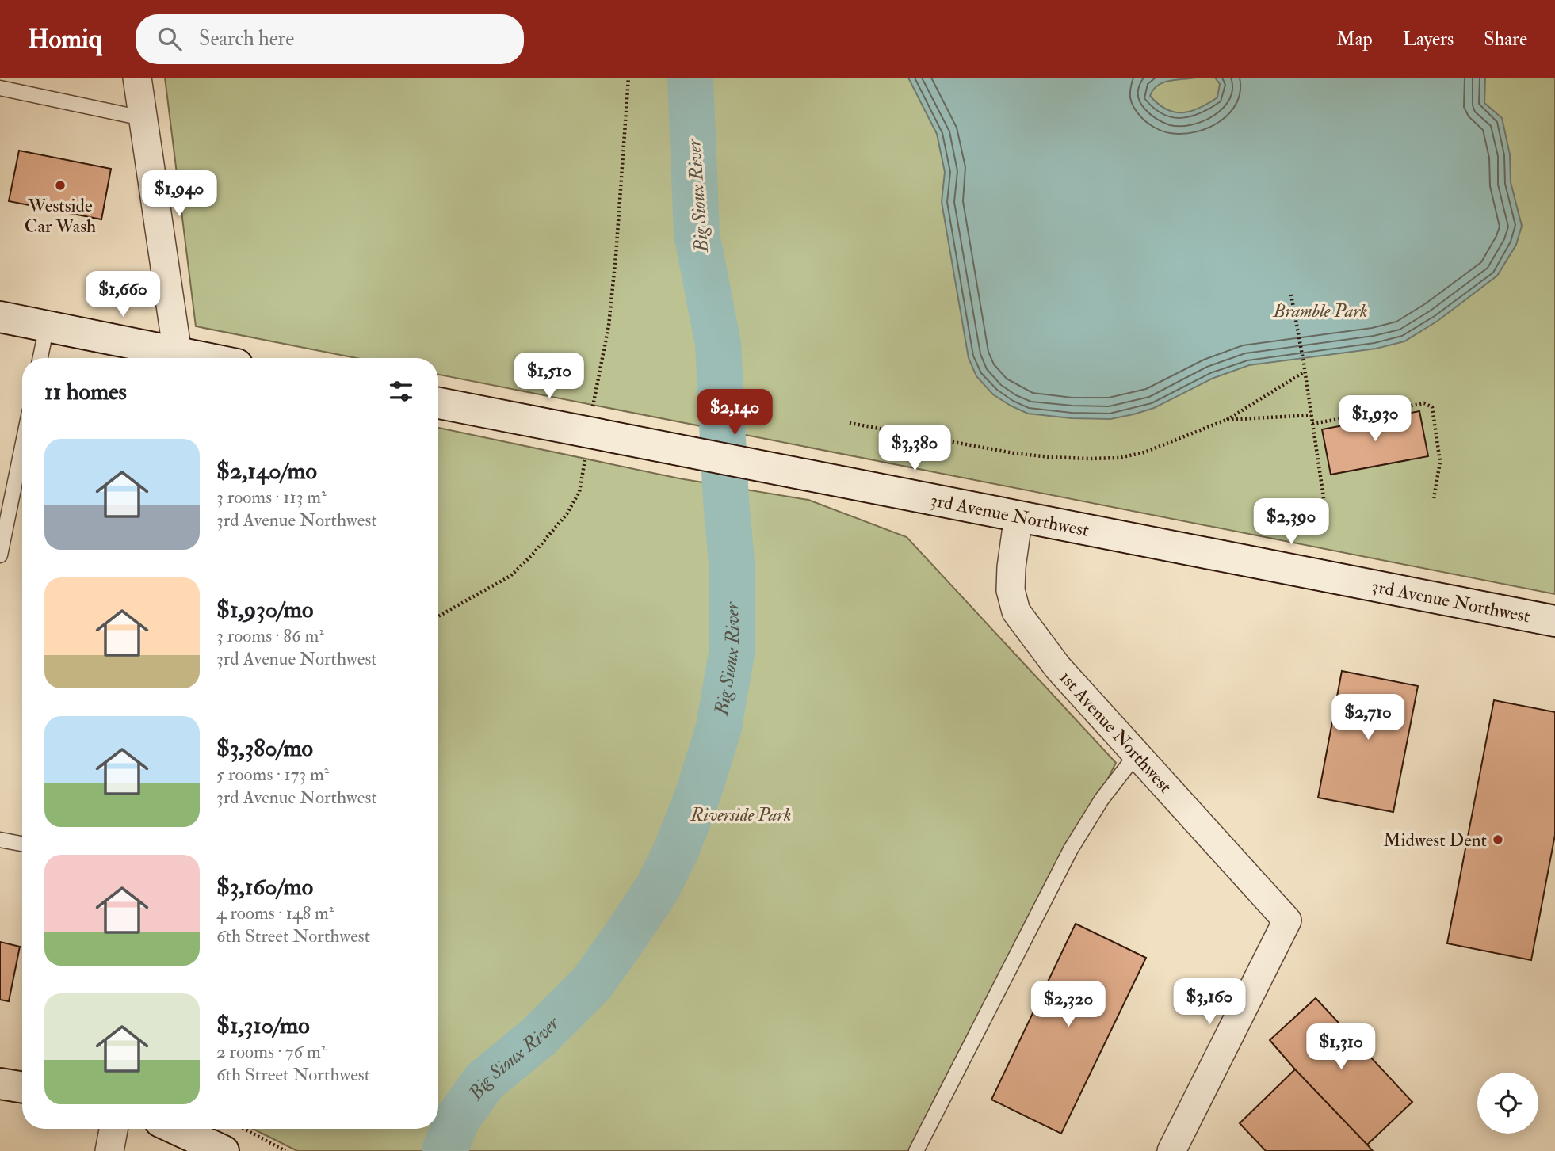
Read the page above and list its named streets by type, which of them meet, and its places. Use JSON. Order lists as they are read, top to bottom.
{
  "streets": {
    "main road": ["3rd Avenue Northwest"],
    "street": ["1st Avenue Northwest"]
  },
  "crossings": [
    ["3rd Avenue Northwest", "1st Avenue Northwest"]
  ],
  "water": ["Big Sioux River"],
  "parks": ["Bramble Park", "Riverside Park"],
  "places": ["Westside Car Wash", "Midwest Dent"],
  "page": {
    "header": "Homiq",
    "search": "Search here",
    "nav": ["Map", "Layers", "Share"],
    "price": [
      "$1,940",
      "$1,660",
      "$1,510",
      "$2,140",
      "$1,930",
      "$3,380",
      "$2,390",
      "$2,710",
      "$3,160",
      "$2,320",
      "$1,310"
    ],
    "heading": "11 homes",
    "list": [
      {
        "name": "$2,140/mo",
        "note": "3 rooms · 113 m² · 3rd Avenue Northwest"
      },
      {
        "name": "$1,930/mo",
        "note": "3 rooms · 86 m² · 3rd Avenue Northwest"
      },
      {
        "name": "$3,380/mo",
        "note": "5 rooms · 173 m² · 3rd Avenue Northwest"
      },
      {
        "name": "$3,160/mo",
        "note": "4 rooms · 148 m² · 6th Street Northwest"
      },
      {
        "name": "$1,310/mo",
        "note": "2 rooms · 76 m² · 6th Street Northwest"
      }
    ]
  }
}
